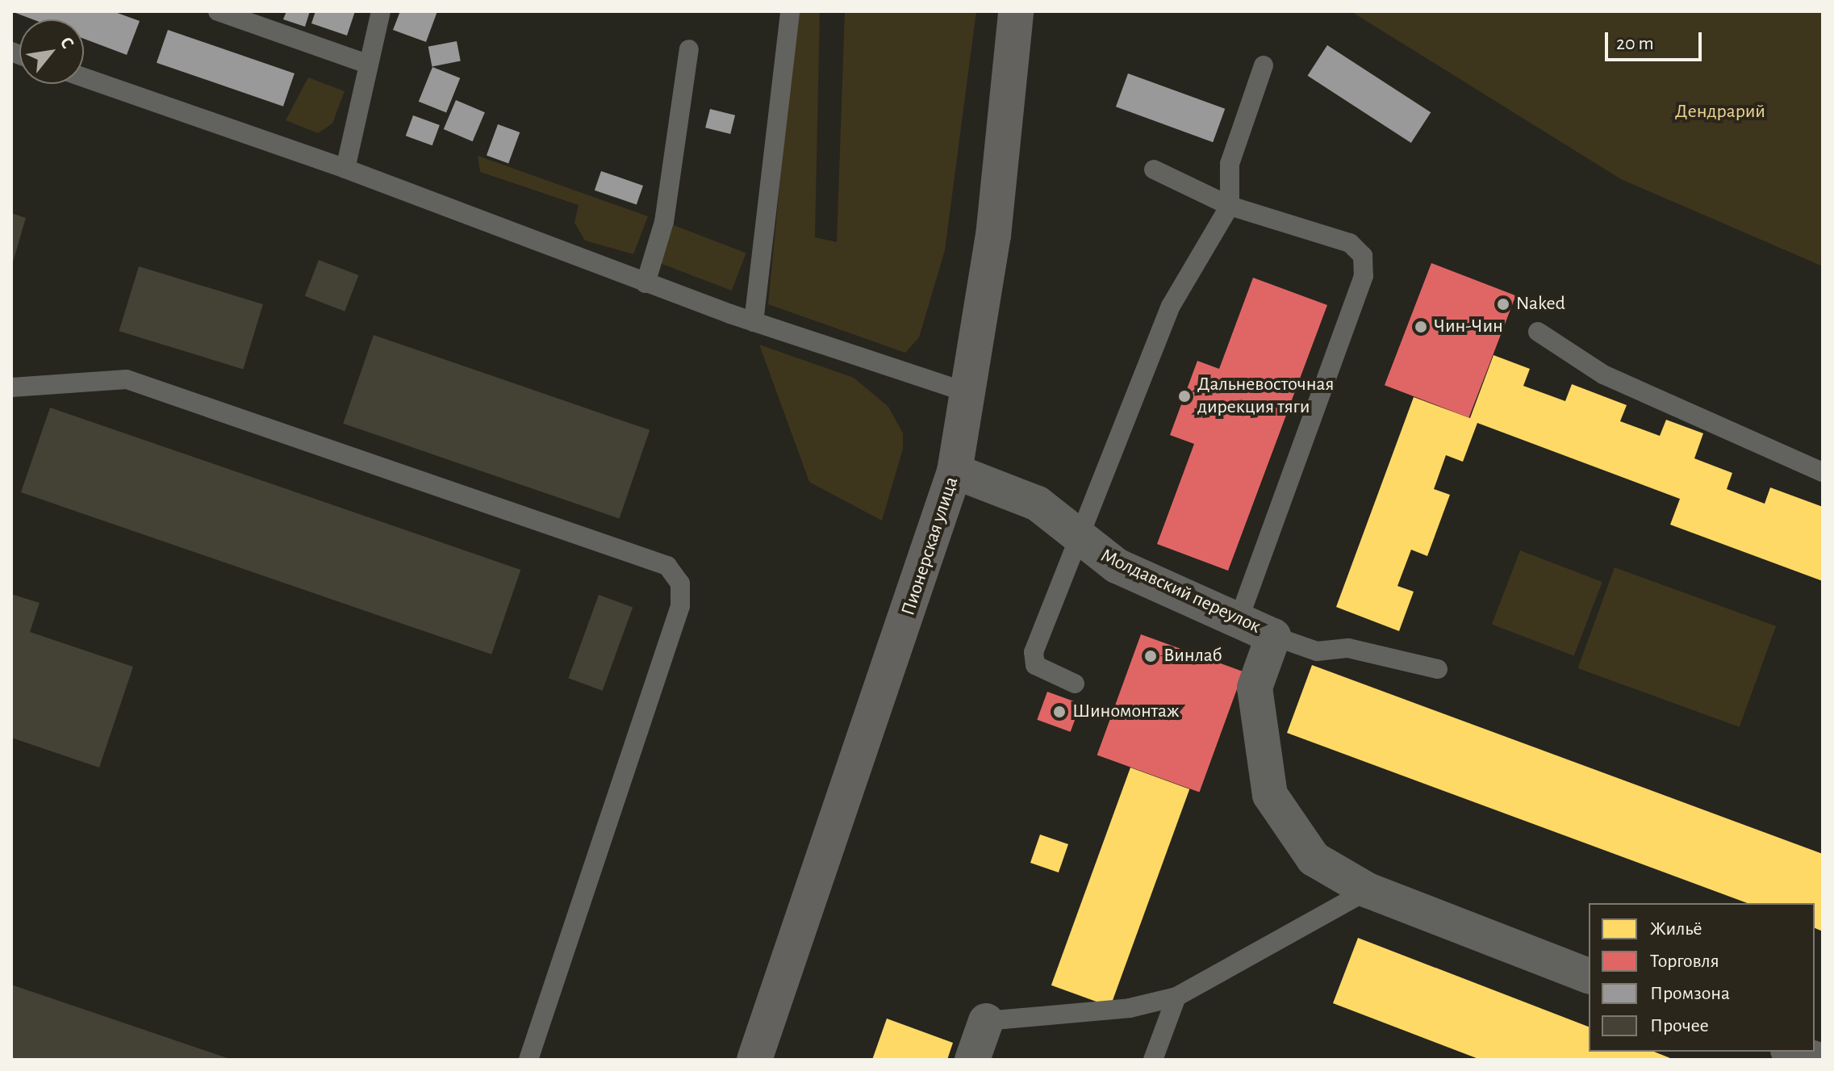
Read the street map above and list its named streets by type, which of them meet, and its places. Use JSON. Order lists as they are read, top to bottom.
{
  "streets": {
    "main road": ["Пионерская улица"],
    "street": ["Молдавский переулок"]
  },
  "crossings": [
    ["Пионерская улица", "Молдавский переулок"]
  ],
  "parks": ["Дендрарий"],
  "places": [
    "Naked",
    "Чин-Чин",
    "Дальневосточная дирекция тяги",
    "Винлаб",
    "Шиномонтаж"
  ],
  "legend": [
    "Жильё",
    "Торговля",
    "Промзона",
    "Прочее"
  ],
  "scale_bar": "20 m",
  "north": "top right"
}
